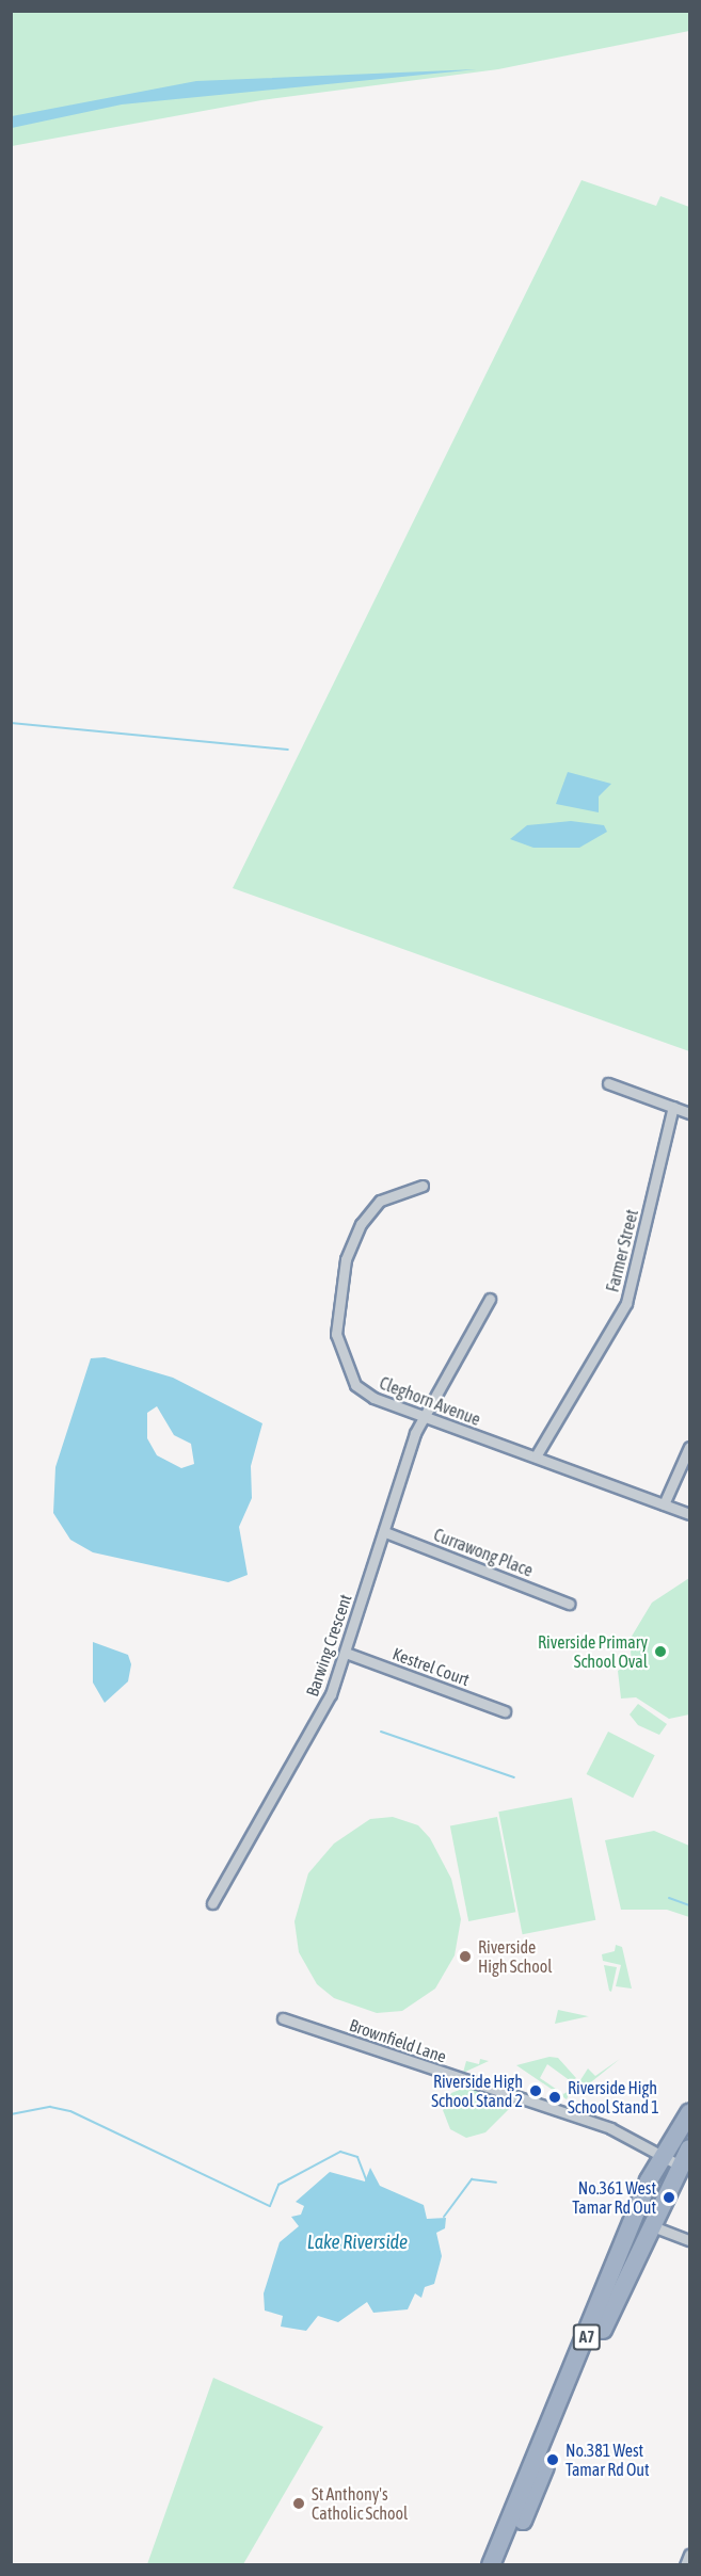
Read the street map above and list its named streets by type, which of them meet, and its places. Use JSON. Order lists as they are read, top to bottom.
{
  "streets": {
    "highway": ["A7"],
    "street": [
      "Farmer Street",
      "Cleghorn Avenue",
      "Currawong Place",
      "Barwing Crescent",
      "Kestrel Court",
      "Brownfield Lane"
    ]
  },
  "crossings": [
    ["Farmer Street", "Cleghorn Avenue"],
    ["Cleghorn Avenue", "Barwing Crescent"],
    ["Currawong Place", "Barwing Crescent"],
    ["Barwing Crescent", "Kestrel Court"],
    ["Brownfield Lane", "A7"]
  ],
  "water": ["Lake Riverside"],
  "places": [
    "Riverside Primary School Oval",
    "Riverside High School",
    "Riverside High School Stand 2",
    "Riverside High School Stand 1",
    "No.361 West Tamar Rd Out",
    "No.381 West Tamar Rd Out",
    "St Anthony's Catholic School"
  ]
}
